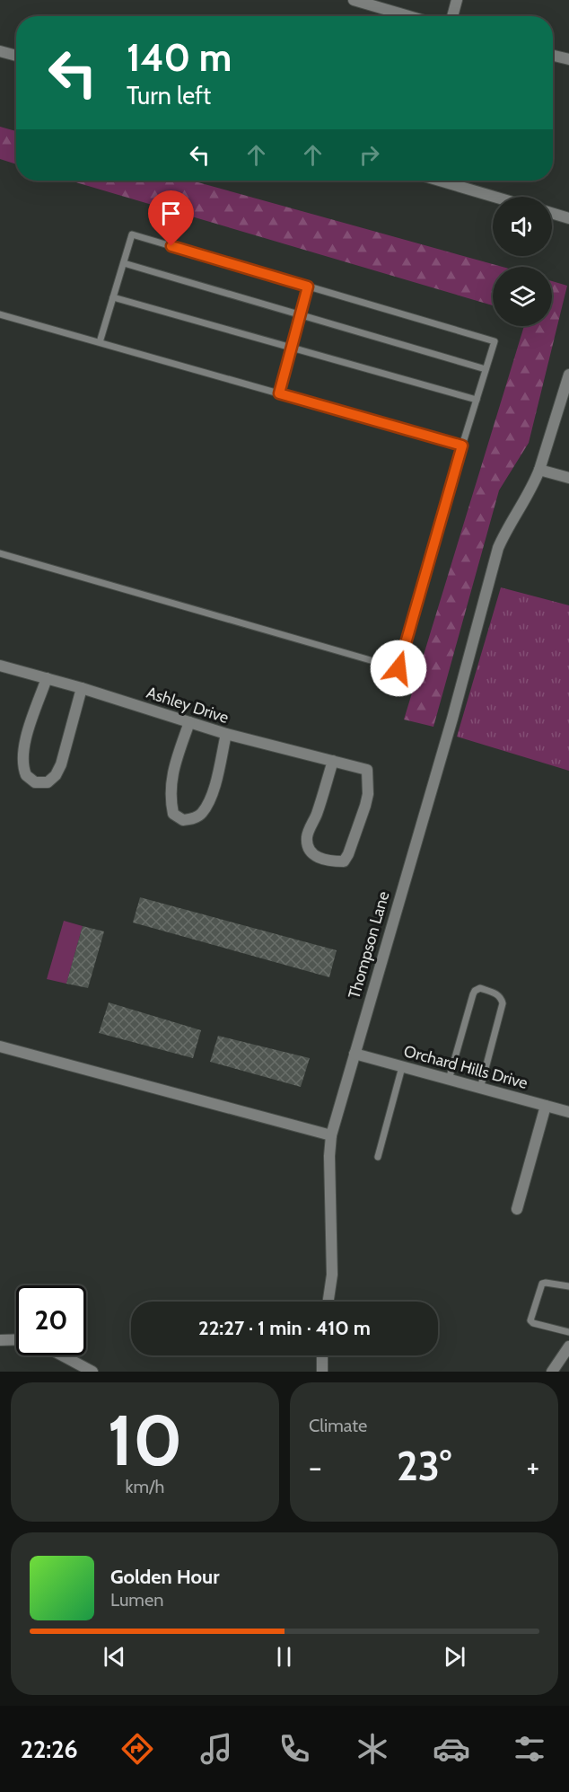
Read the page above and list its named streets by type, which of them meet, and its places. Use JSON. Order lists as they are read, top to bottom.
{
  "streets": {
    "street": ["Ashley Drive", "Thompson Lane", "Orchard Hills Drive"]
  },
  "crossings": [
    ["Thompson Lane", "Orchard Hills Drive"]
  ],
  "page": {
    "turn": ["140 m", "Turn left"],
    "limit": "20",
    "trip": "22:27 · 1 min · 410 m",
    "tile": [
      ["10", "km/h"],
      "Climate"
    ],
    "heat": ["−", "23°", "+"],
    "song": ["Golden Hour", "Lumen"],
    "tabs": "22:26"
  }
}
